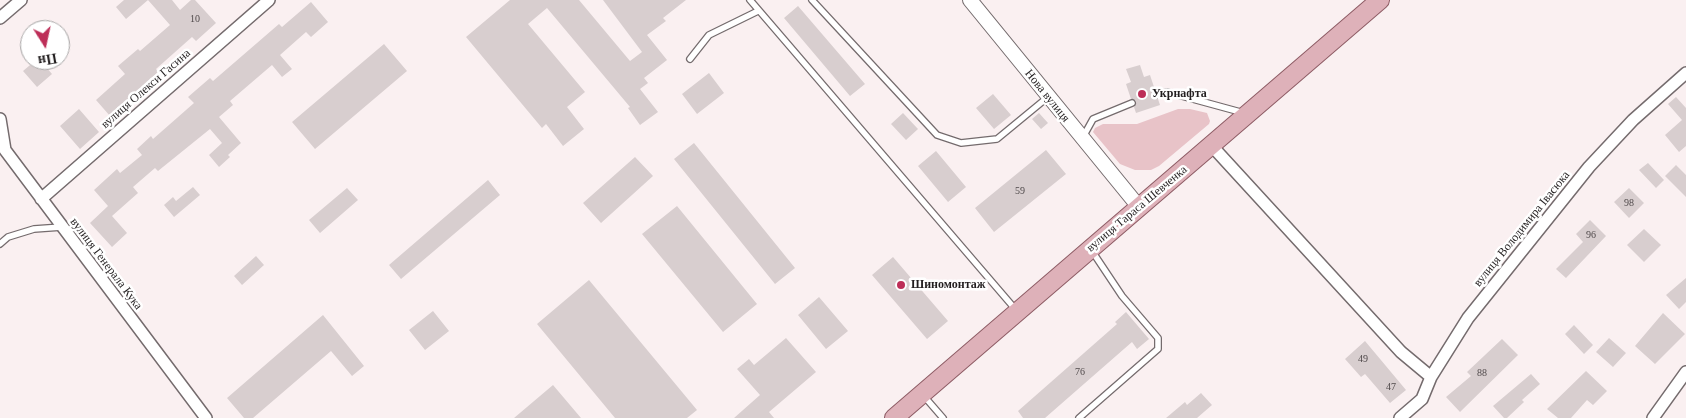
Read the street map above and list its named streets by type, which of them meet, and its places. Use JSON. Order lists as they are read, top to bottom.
{
  "streets": {
    "main road": ["вулиця Тараса Шевченка"],
    "street": [
      "вулиця Олекси Гасина",
      "Нова вулиця",
      "вулиця Володимира Івасюка",
      "вулиця Генерала Кука"
    ]
  },
  "crossings": [
    ["вулиця Олекси Гасина", "вулиця Генерала Кука"],
    ["Нова вулиця", "вулиця Тараса Шевченка"]
  ],
  "places": ["Укрнафта", "Шиномонтаж"],
  "house_numbers": [
    "10",
    "59",
    "98",
    "96",
    "49",
    "76",
    "88",
    "47"
  ],
  "north": "bottom"
}
